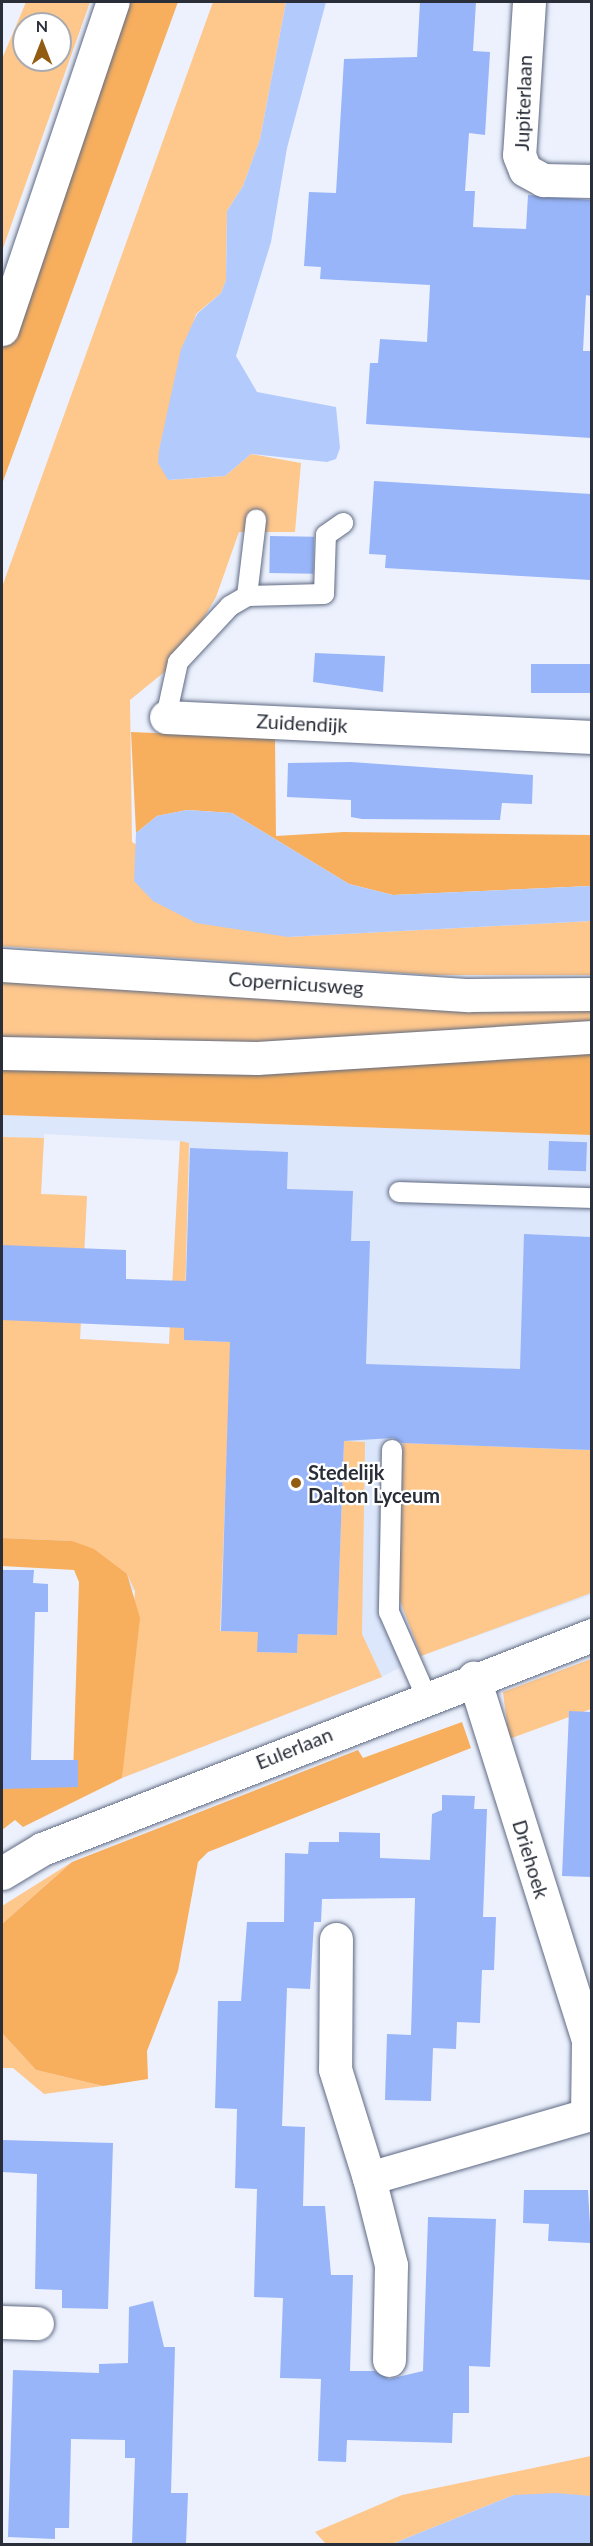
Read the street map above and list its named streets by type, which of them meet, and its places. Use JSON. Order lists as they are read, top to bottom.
{
  "streets": {
    "main road": [
      "Jupiterlaan",
      "Zuidendijk",
      "Copernicusweg",
      "Eulerlaan",
      "Driehoek"
    ]
  },
  "crossings": [
    ["Eulerlaan", "Driehoek"]
  ],
  "places": ["Stedelijk Dalton Lyceum"],
  "north": "top"
}
